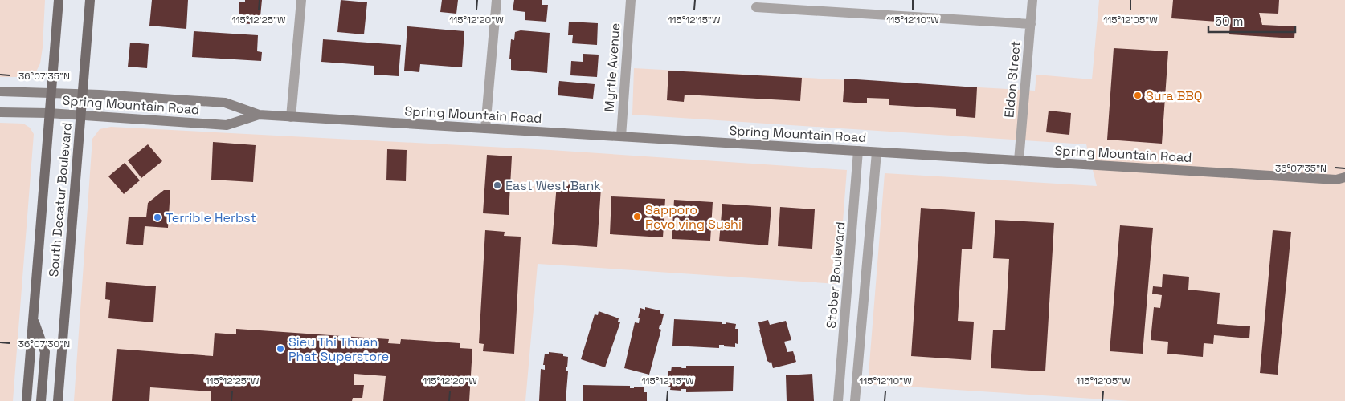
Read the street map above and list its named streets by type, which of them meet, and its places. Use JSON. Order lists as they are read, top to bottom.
{
  "streets": {
    "main road": ["Spring Mountain Road", "South Decatur Boulevard"],
    "street": ["Myrtle Avenue", "Eldon Street", "Stober Boulevard"]
  },
  "crossings": [
    ["Myrtle Avenue", "Spring Mountain Road"],
    ["Eldon Street", "Spring Mountain Road"],
    ["Spring Mountain Road", "South Decatur Boulevard"],
    ["Spring Mountain Road", "Stober Boulevard"]
  ],
  "places": [
    "Sura BBQ",
    "East West Bank",
    "Sapporo Revolving Sushi",
    "Terrible Herbst",
    "Sieu Thi Thuan Phat Superstore"
  ],
  "scale_bar": "50 m",
  "coordinates": [
    "115°12'25\"W",
    "115°12'20\"W",
    "115°12'15\"W",
    "115°12'10\"W",
    "115°12'05\"W",
    "36°07'35\"N",
    "36°07'30\"N"
  ]
}
